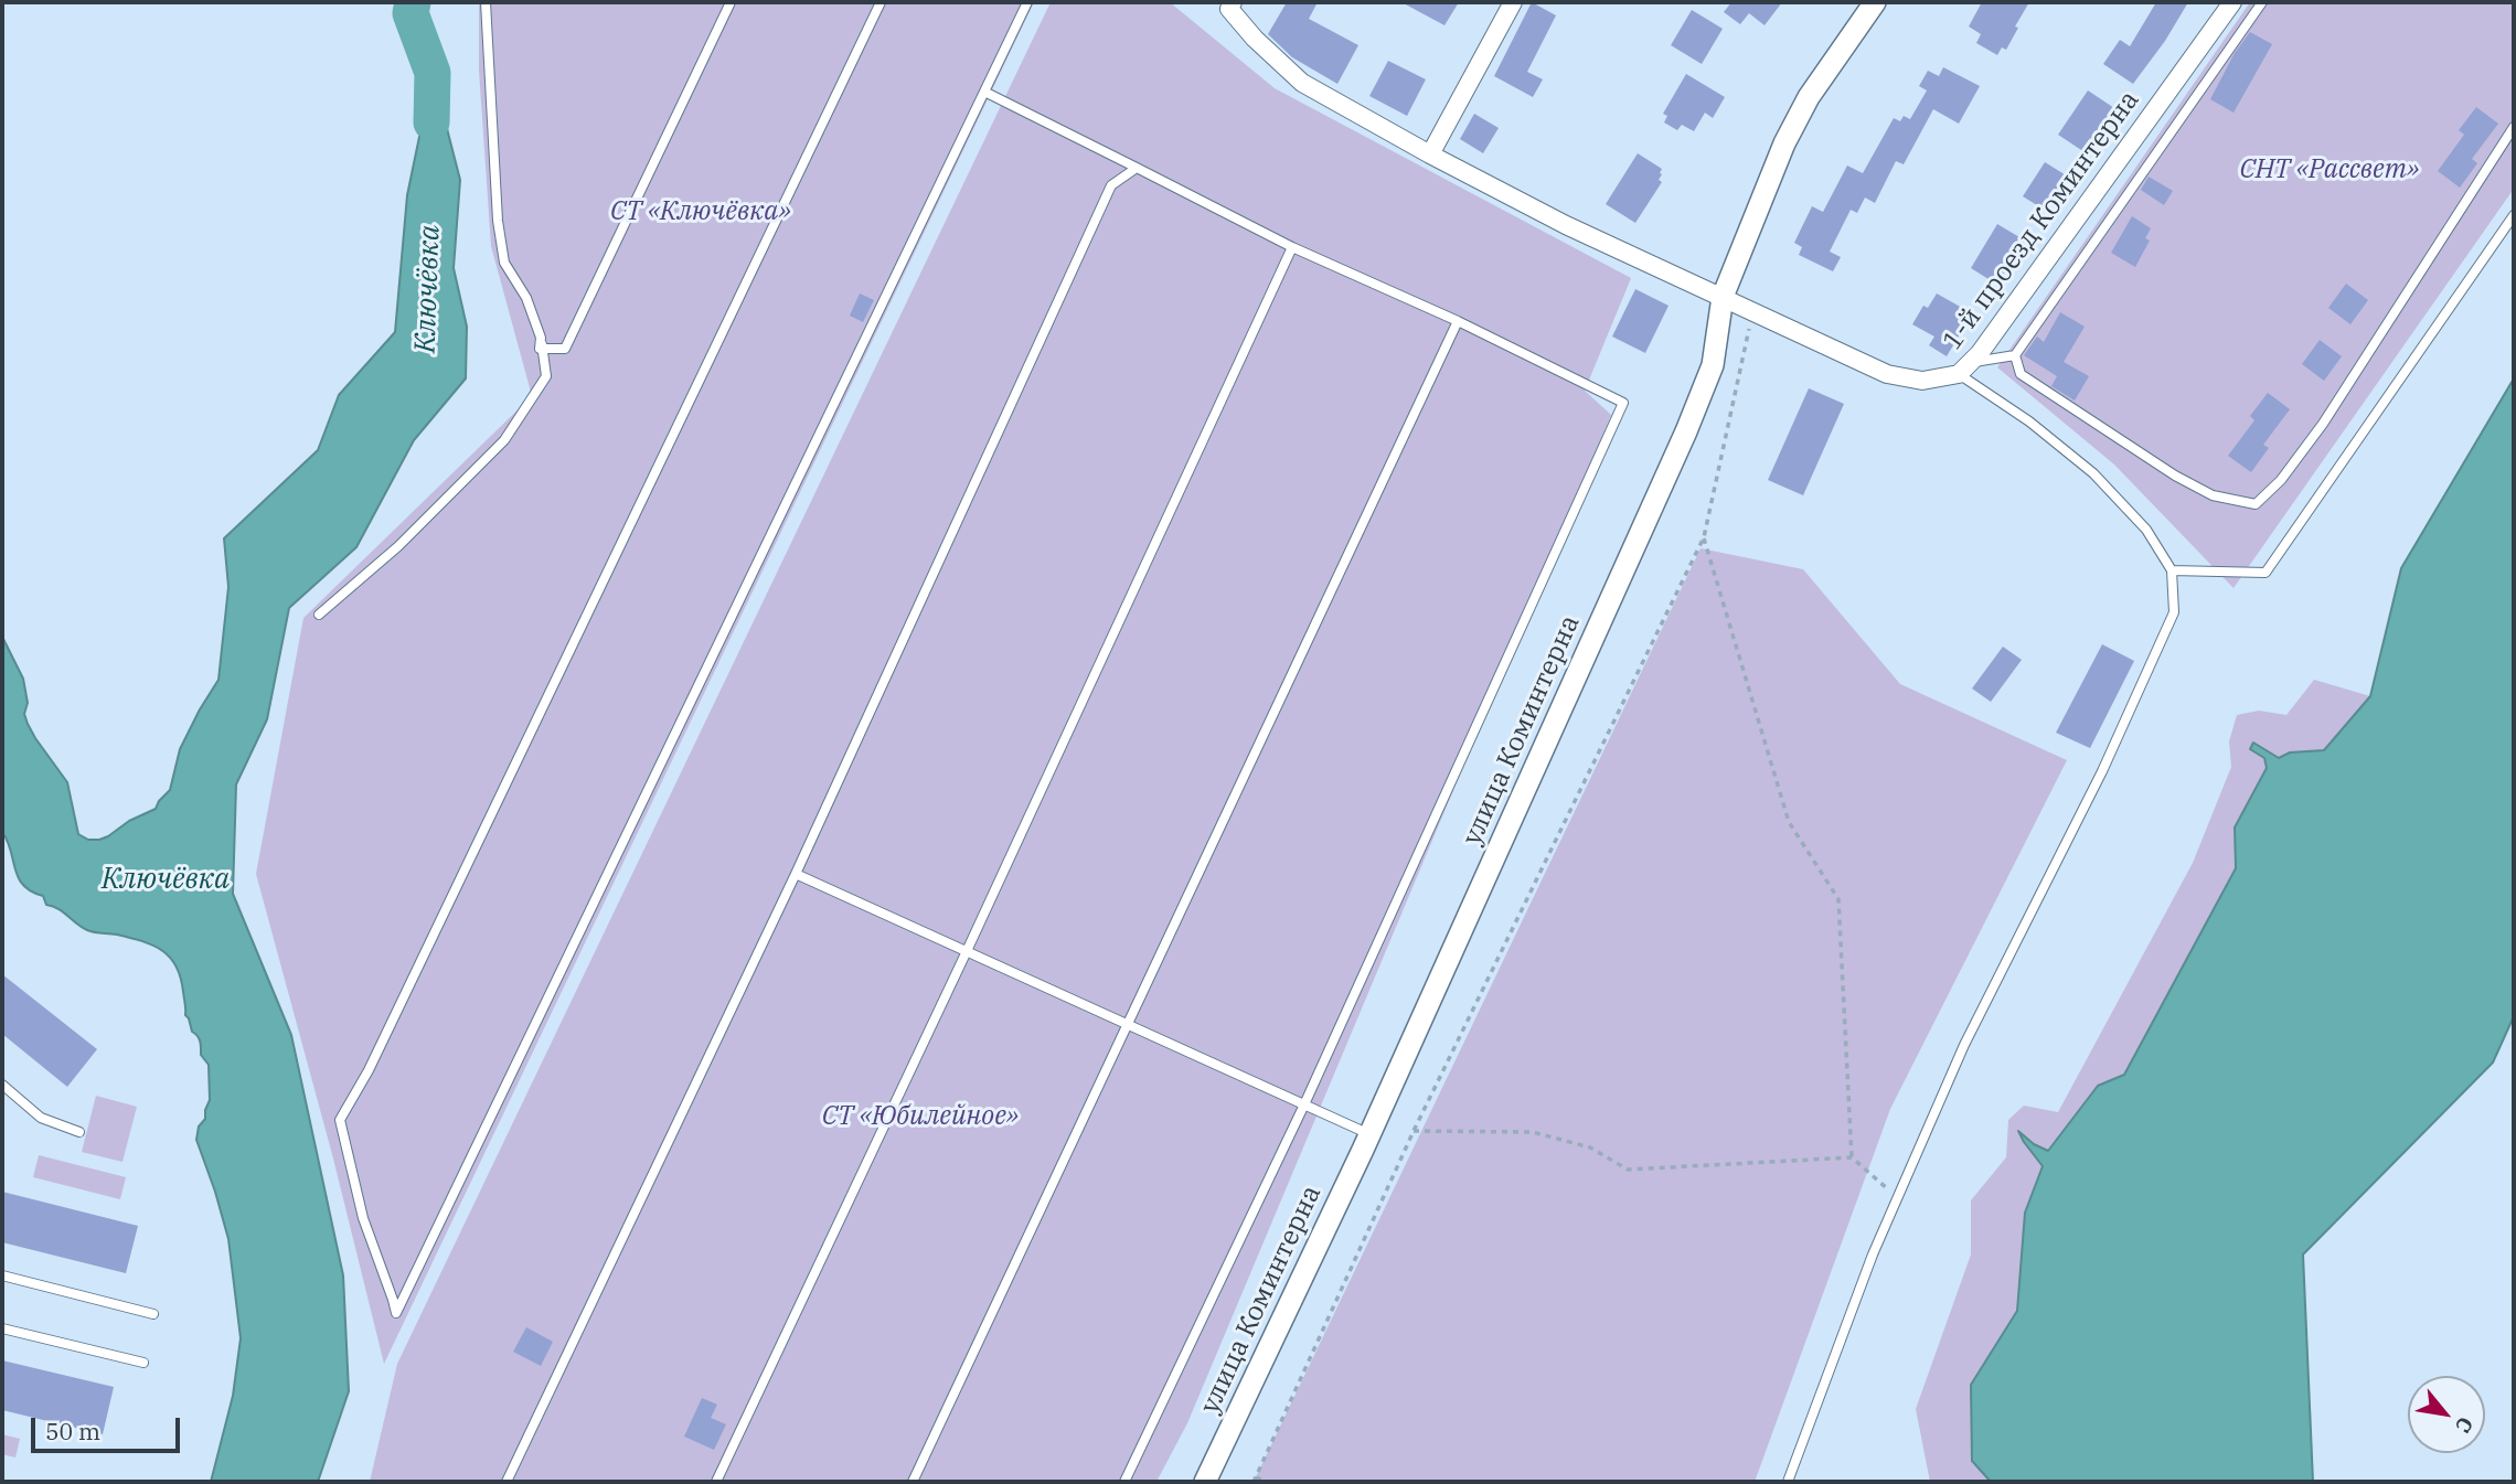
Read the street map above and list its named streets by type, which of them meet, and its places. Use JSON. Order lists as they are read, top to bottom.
{
  "streets": {
    "street": ["1-й проезд Коминтерна", "улица Коминтерна"]
  },
  "crossings": [
    ["1-й проезд Коминтерна", "улица Коминтерна"]
  ],
  "water": ["Ключёвка"],
  "parks": ["СНТ «Рассвет»", "СТ «Ключёвка»", "СТ «Юбилейное»"],
  "scale_bar": "50 m",
  "north": "bottom right"
}
